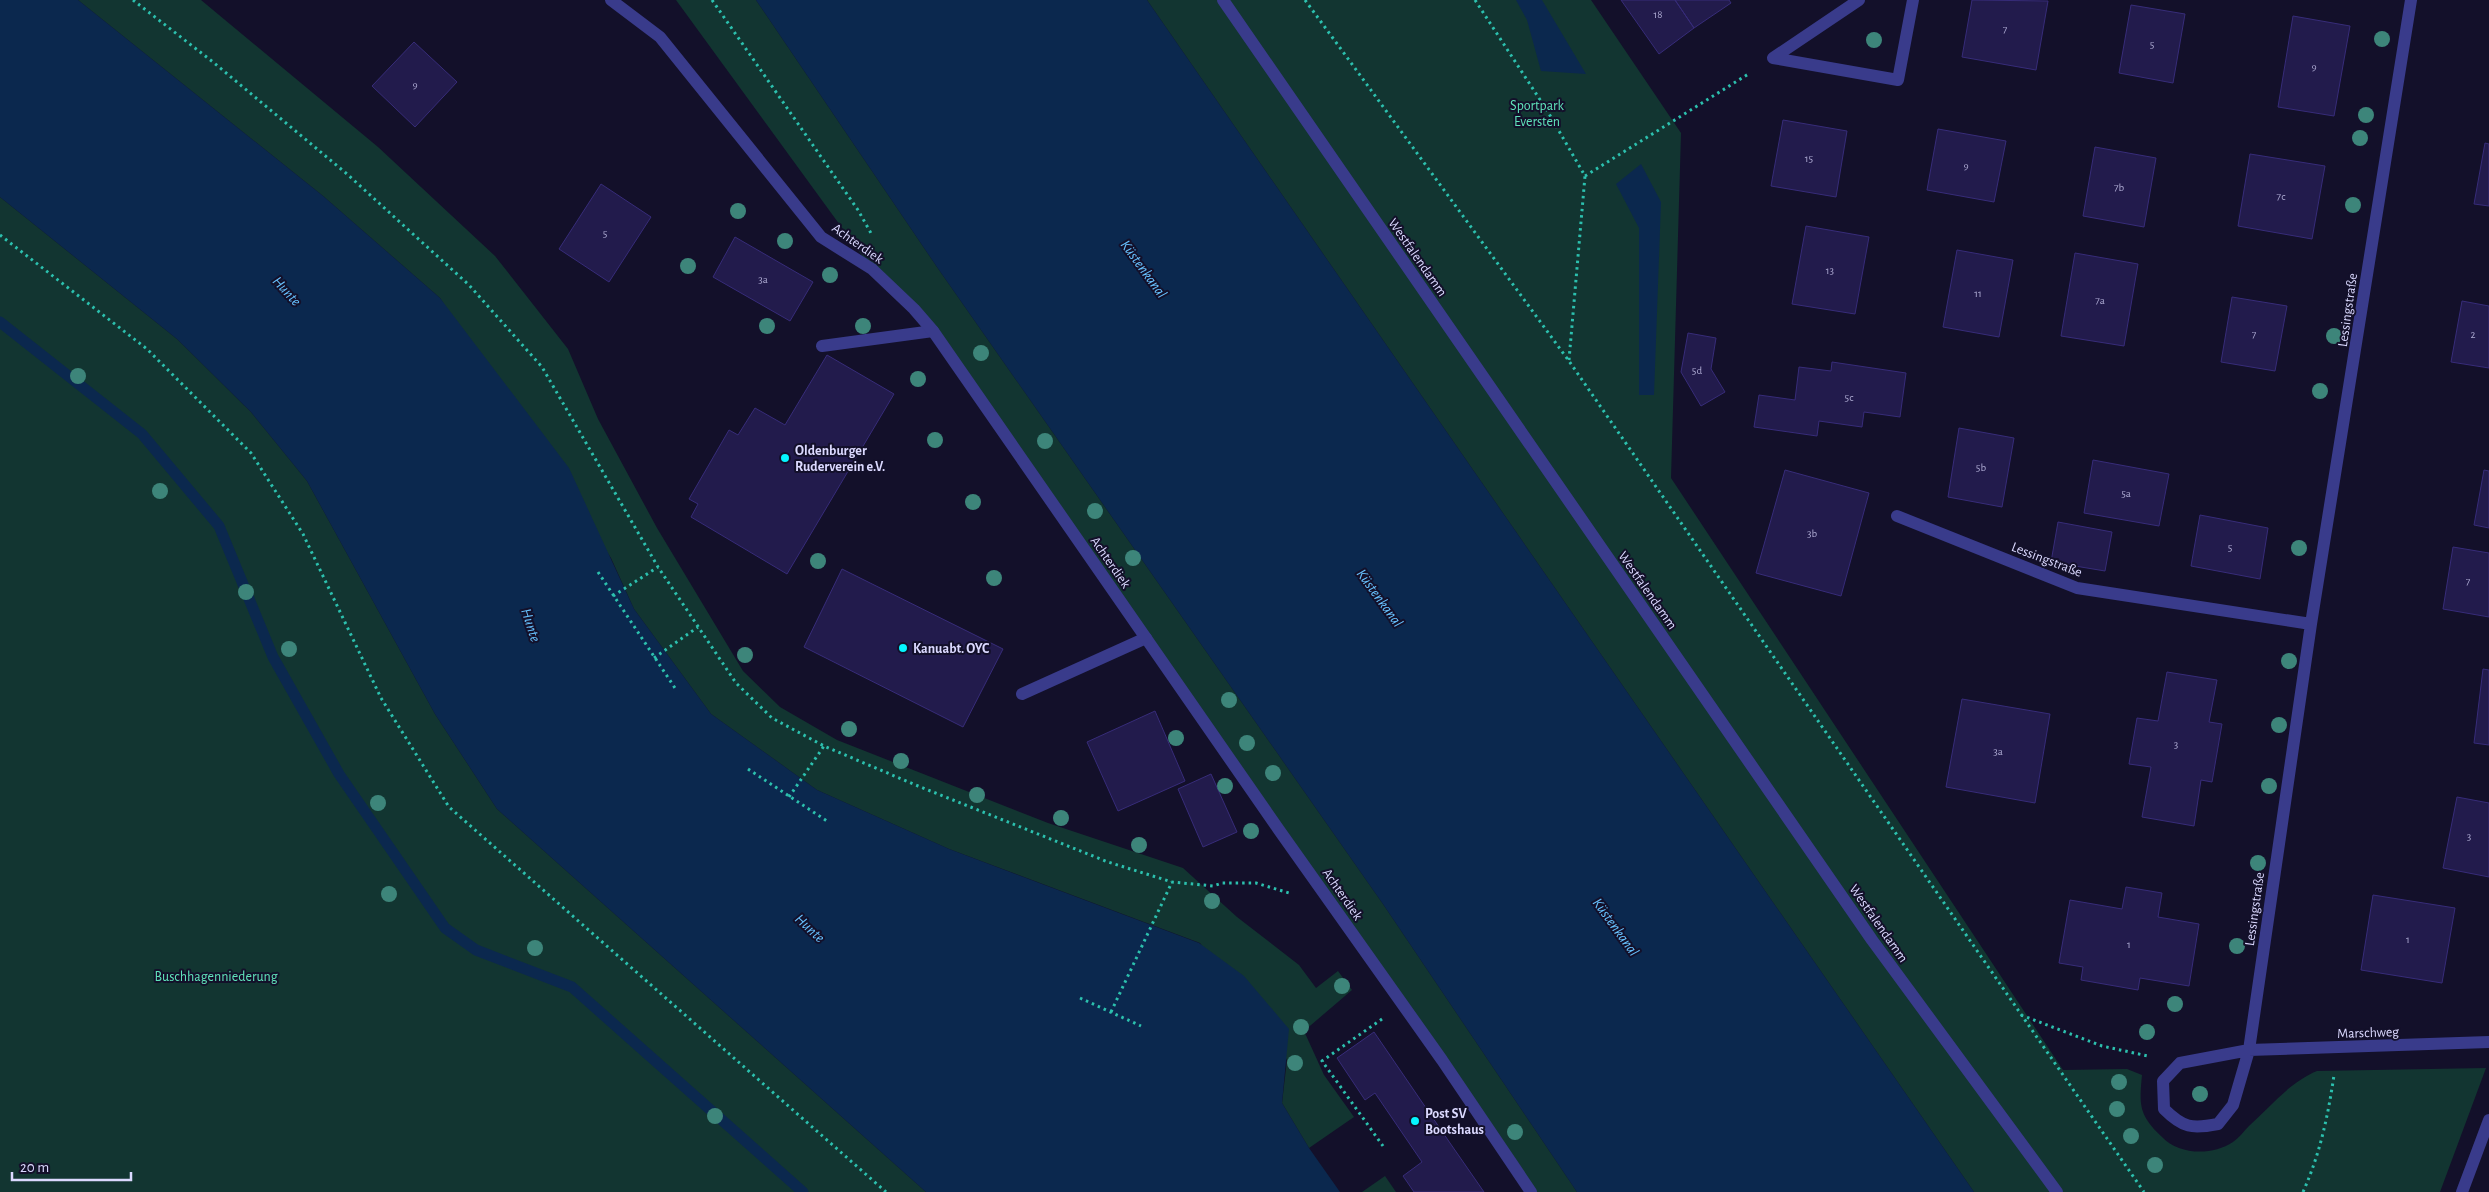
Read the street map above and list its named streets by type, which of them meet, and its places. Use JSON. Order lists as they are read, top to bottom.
{
  "streets": {
    "street": [
      "Achterdiek",
      "Westfalendamm",
      "Lessingstraße",
      "Marschweg"
    ]
  },
  "crossings": [
    ["Lessingstraße", "Marschweg"]
  ],
  "water": ["Küstenkanal", "Hunte"],
  "parks": ["Sportpark Eversten", "Buschhagenniederung"],
  "places": ["Oldenburger Ruderverein e.V.", "Kanuabt. OYC", "Post SV Bootshaus"],
  "house_numbers": [
    "18",
    "7",
    "5",
    "9",
    "9",
    "15",
    "9",
    "7b",
    "7c",
    "5",
    "13",
    "3a",
    "11",
    "7a",
    "7",
    "2",
    "5d",
    "5c",
    "5b",
    "5a",
    "3b",
    "5",
    "7",
    "3",
    "3a",
    "3",
    "1",
    "1"
  ],
  "scale_bar": "20 m"
}
